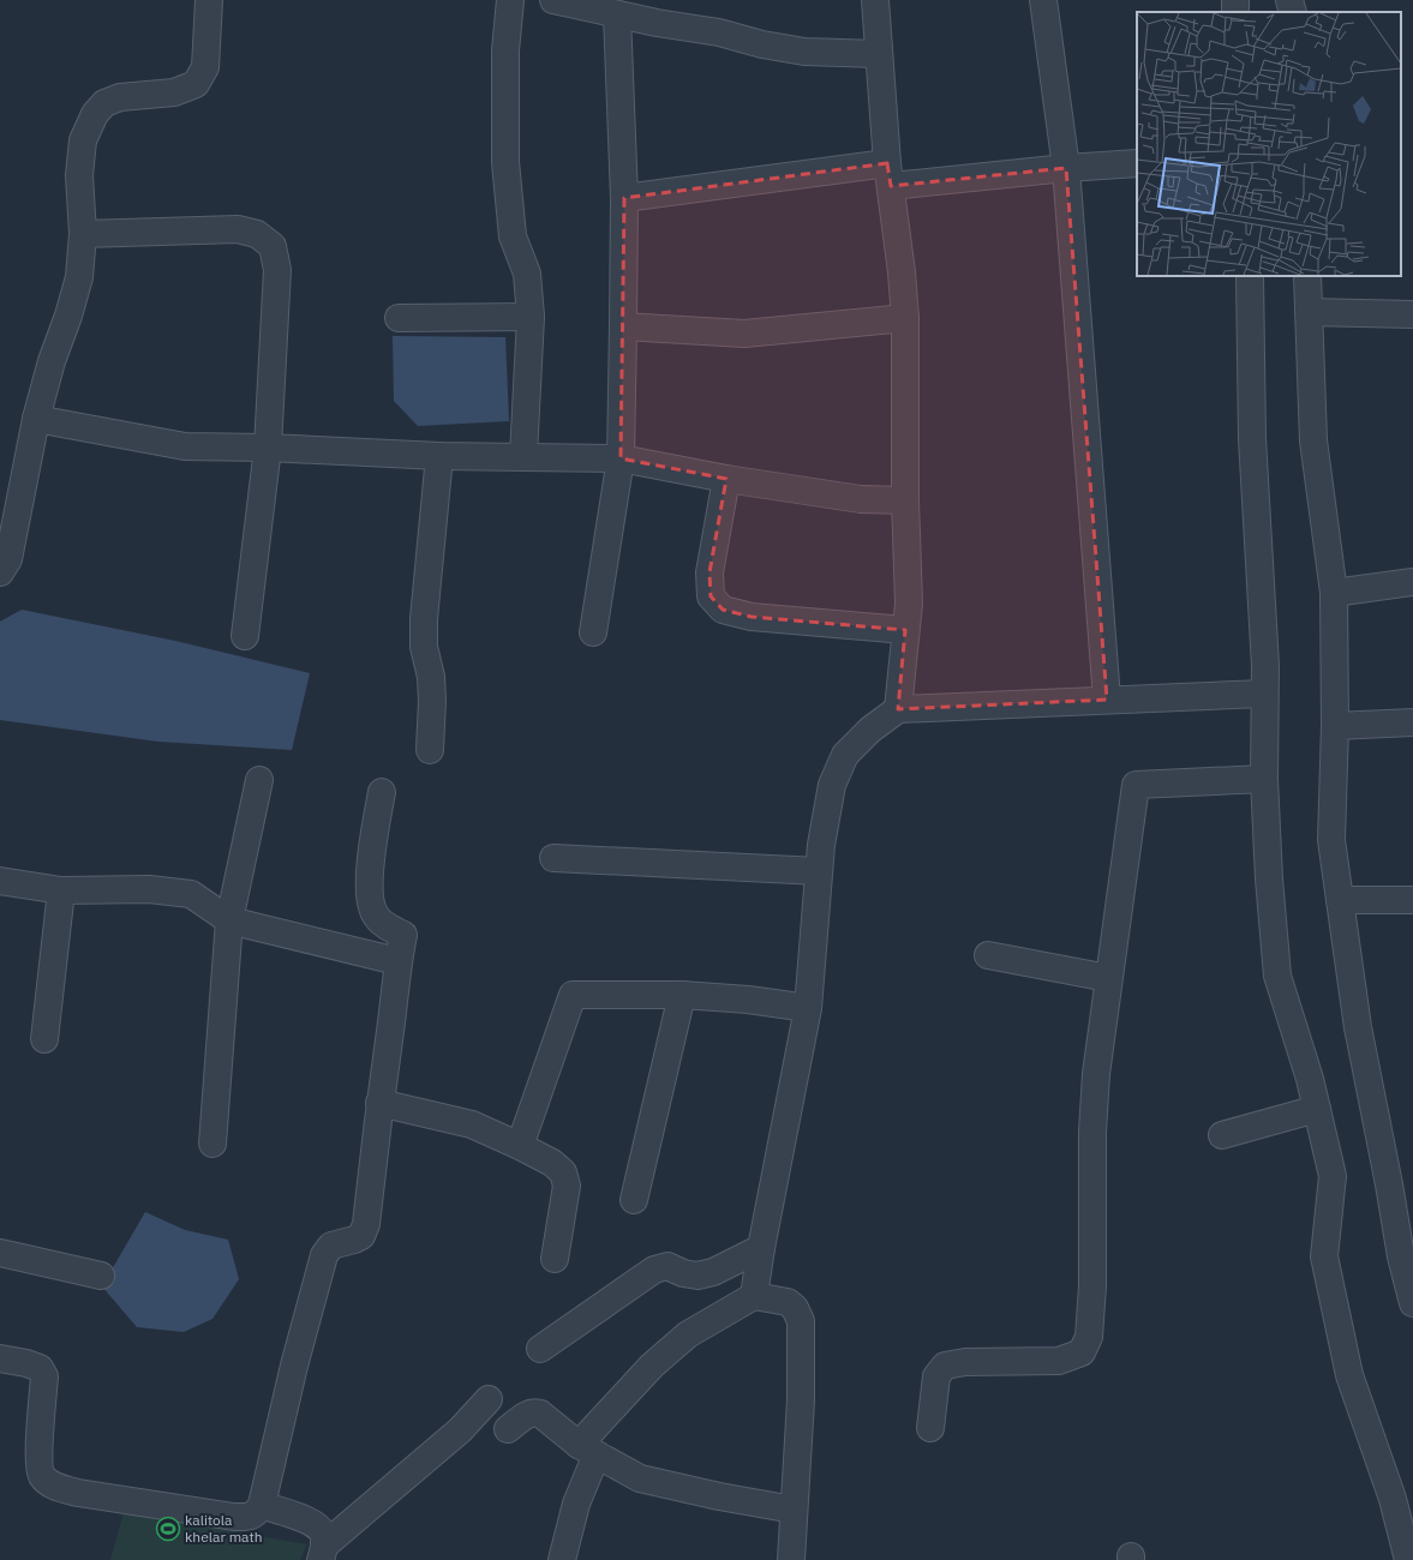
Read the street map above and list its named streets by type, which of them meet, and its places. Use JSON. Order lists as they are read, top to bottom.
{
  "places": {
    "sports": ["kalitola khelar math"]
  }
}
